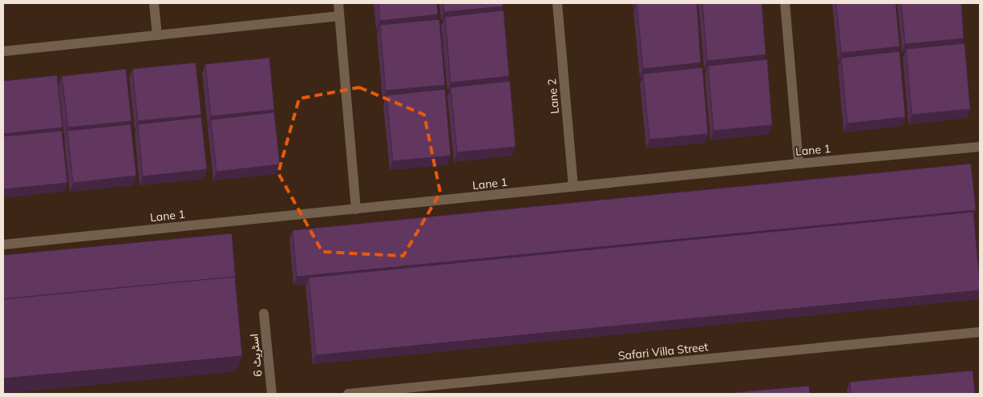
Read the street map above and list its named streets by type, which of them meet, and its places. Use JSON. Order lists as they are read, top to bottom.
{
  "streets": {
    "street": [
      "Lane 2",
      "Lane 1",
      "Safari Villa Street",
      "اسٹریٹ 6"
    ]
  },
  "crossings": [
    ["Lane 2", "Lane 1"]
  ]
}
